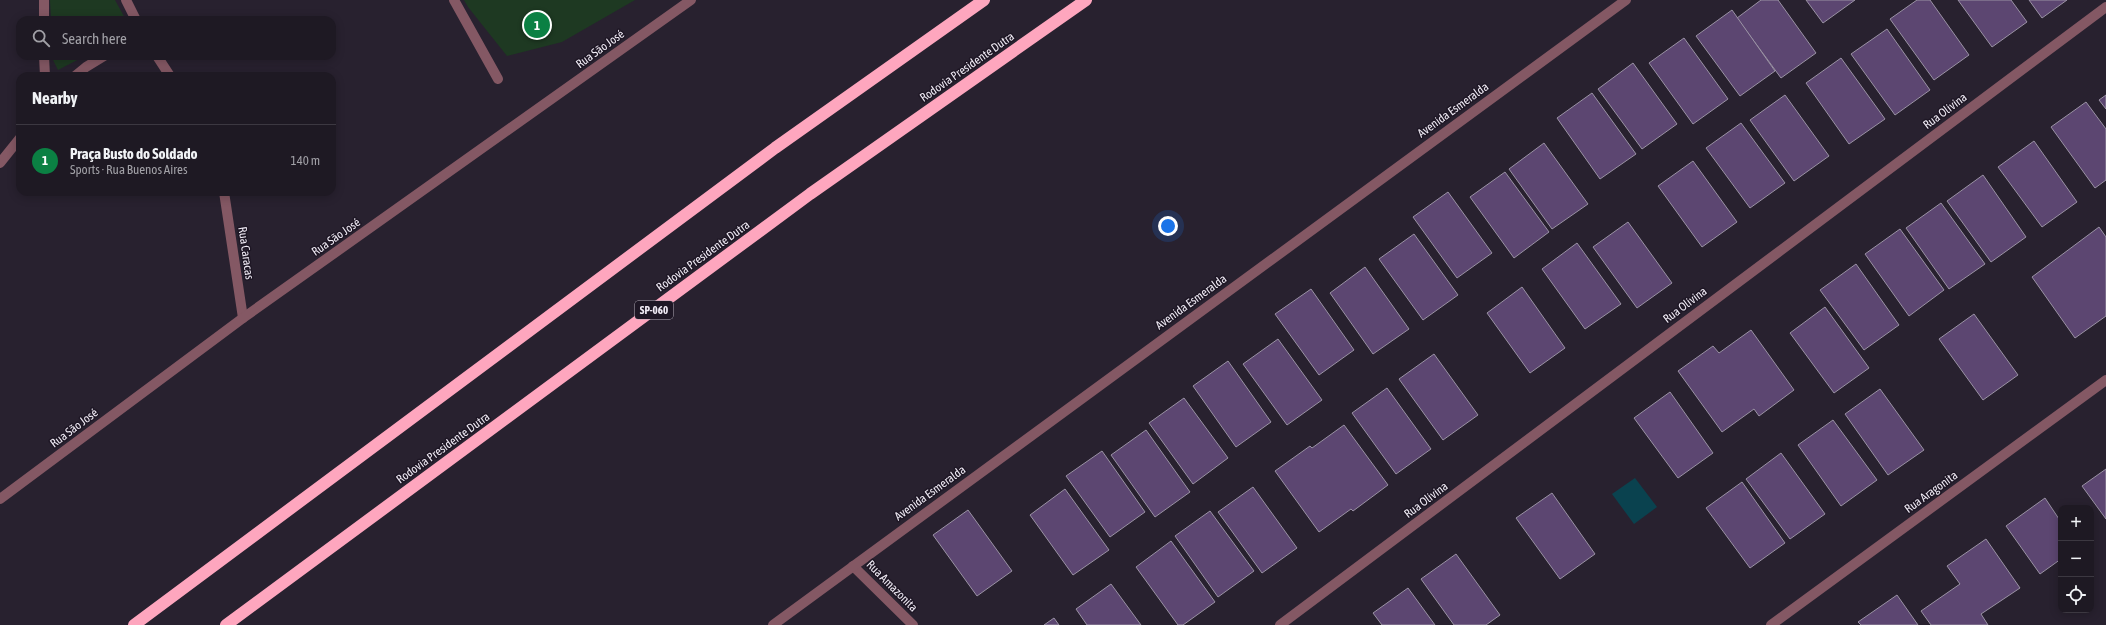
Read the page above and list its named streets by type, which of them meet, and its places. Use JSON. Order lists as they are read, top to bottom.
{
  "streets": {
    "highway": ["Rodovia Presidente Dutra", "SP-060"],
    "street": [
      "Rua São José",
      "Avenida Esmeralda",
      "Rua Olivina",
      "Rua Caracas",
      "Rua Aragonita",
      "Rua Amazonita"
    ]
  },
  "crossings": [
    ["Rua São José", "Rua Caracas"],
    ["Avenida Esmeralda", "Rua Amazonita"]
  ],
  "page": {
    "pins": "1",
    "search": "Search here",
    "heading": "Nearby",
    "list": [
      {
        "mark": "1",
        "name": "Praça Busto do Soldado",
        "note": "Sports · Rua Buenos Aires",
        "value": "140 m"
      }
    ],
    "map_buttons": ["+", "−"]
  }
}
